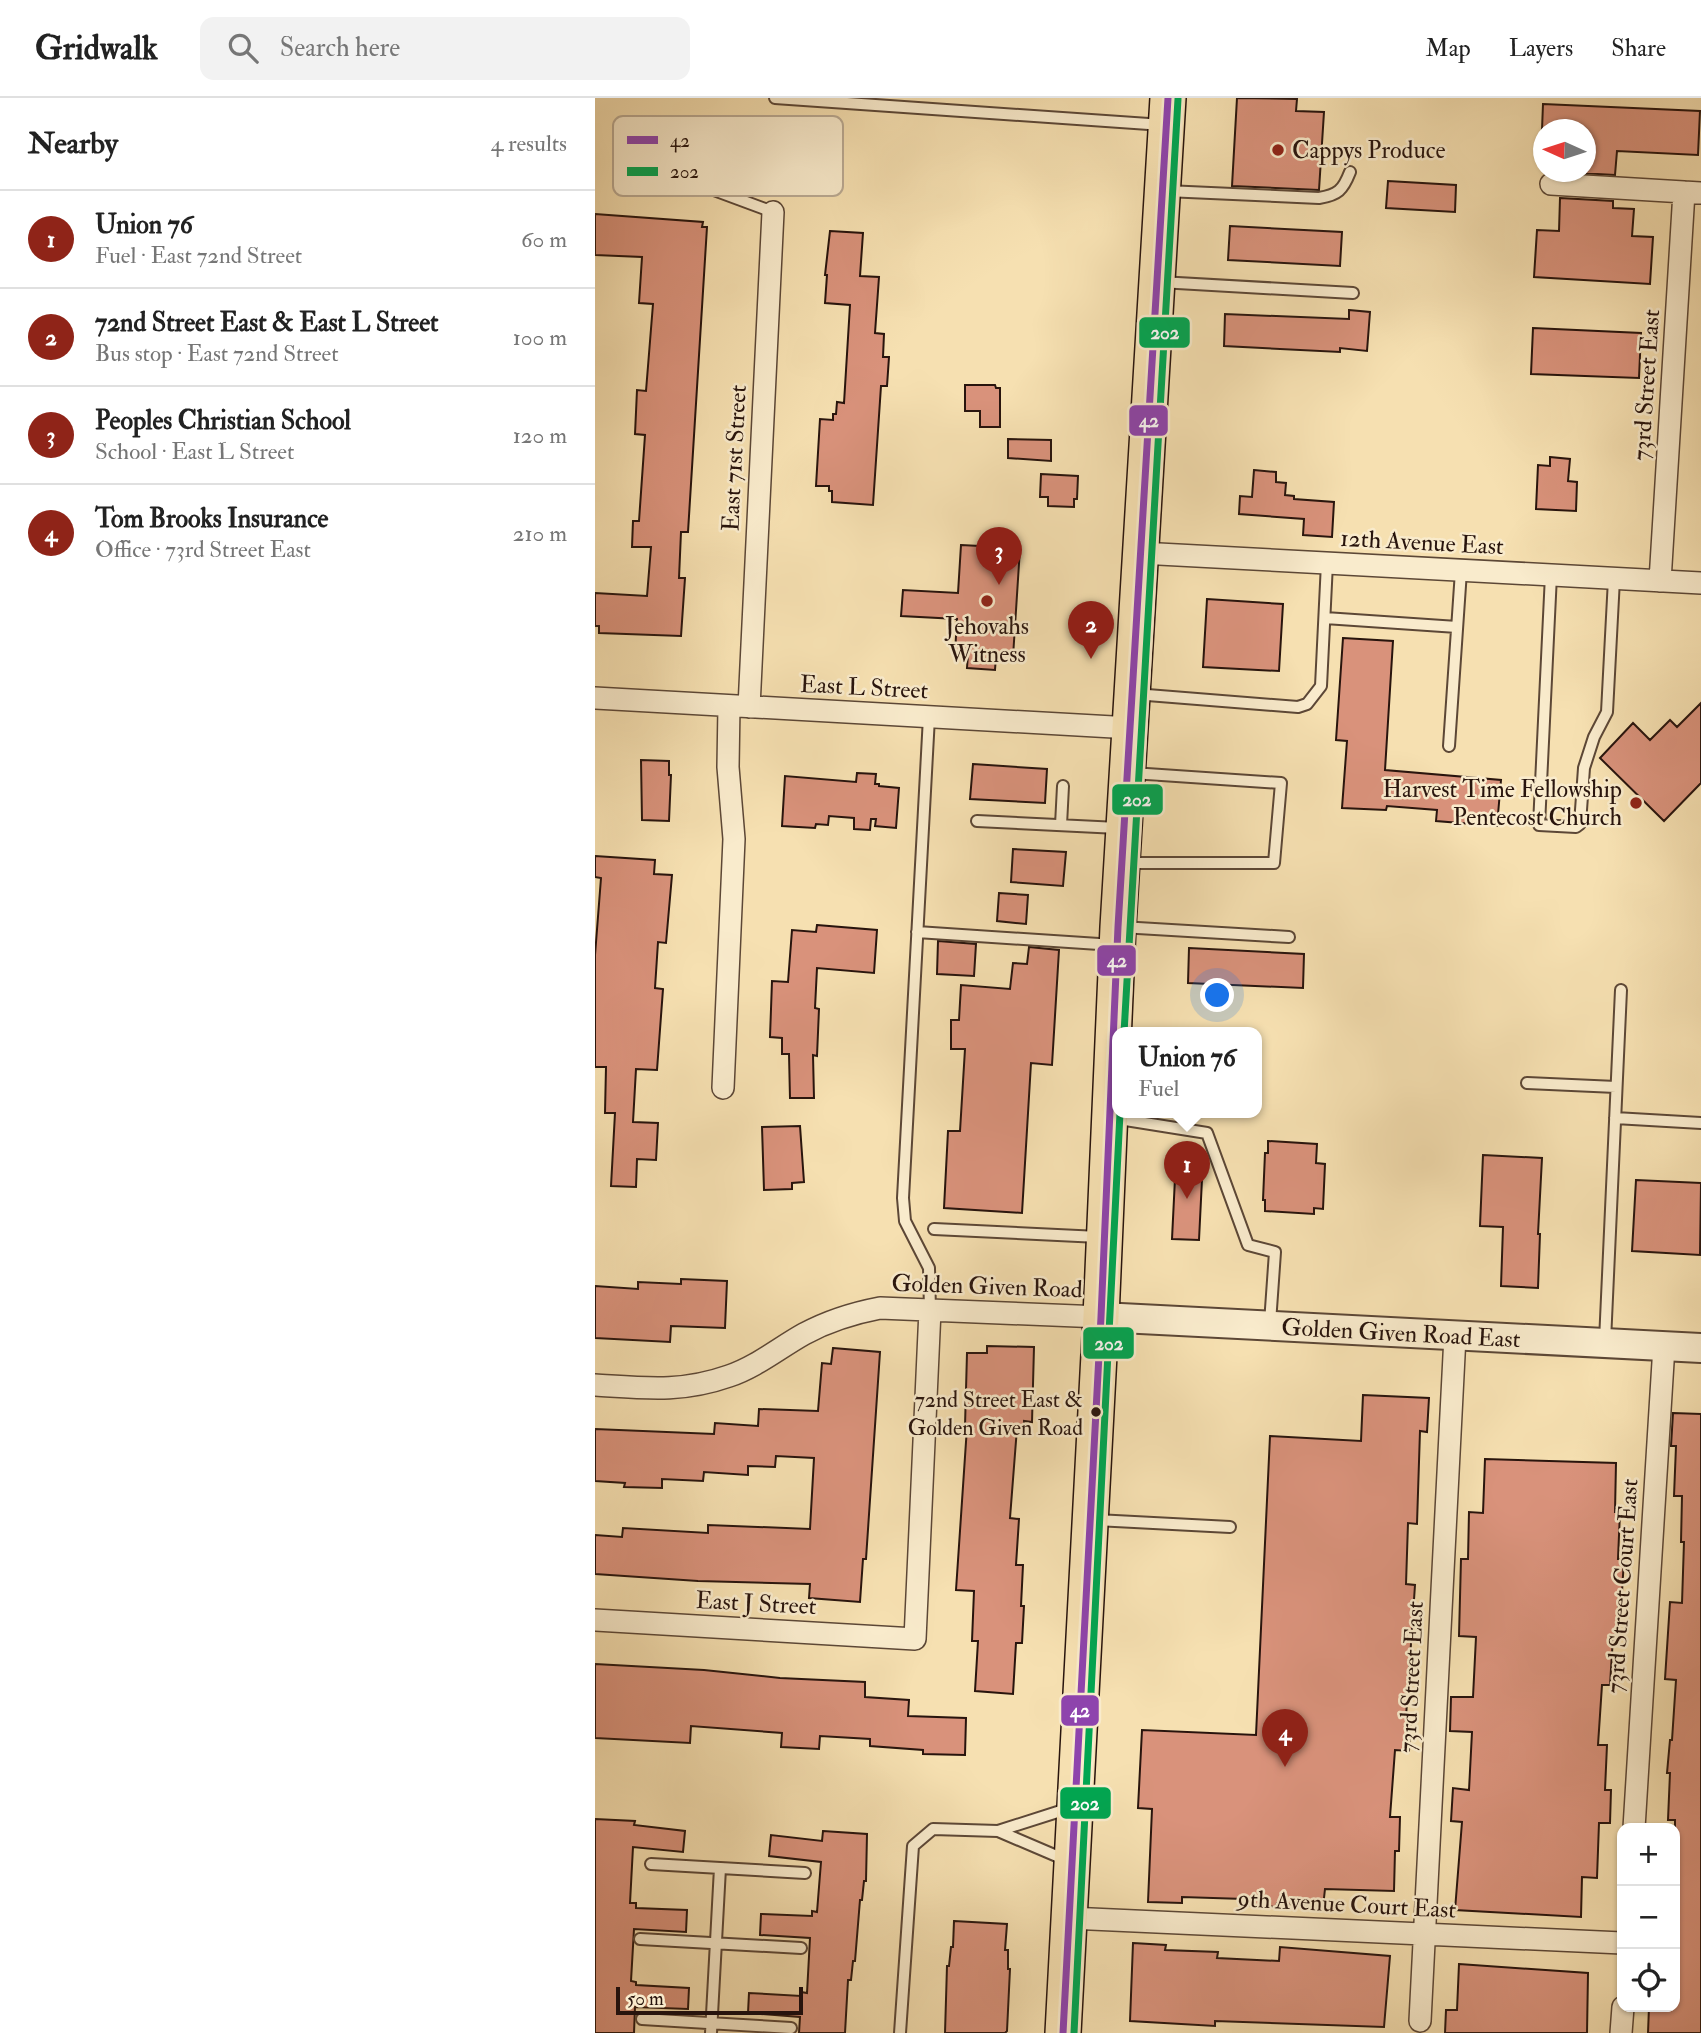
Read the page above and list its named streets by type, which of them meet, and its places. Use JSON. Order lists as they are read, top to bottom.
{
  "streets": {
    "street": [
      "73rd Street East",
      "East 71st Street",
      "12th Avenue East",
      "East L Street",
      "Golden Given Road",
      "Golden Given Road East",
      "73rd Street Court East",
      "East J Street",
      "9th Avenue Court East"
    ]
  },
  "crossings": [
    ["73rd Street East", "12th Avenue East"],
    ["73rd Street East", "Golden Given Road East"],
    ["73rd Street East", "9th Avenue Court East"],
    ["East 71st Street", "East L Street"],
    ["Golden Given Road", "Golden Given Road East"],
    ["Golden Given Road", "East J Street"],
    ["Golden Given Road East", "73rd Street Court East"]
  ],
  "places": [
    "Cappys Produce",
    "Jehovahs Witness",
    "Harvest Time Fellowship Pentecost Church",
    "72nd Street East & Golden Given Road"
  ],
  "lines": ["transit line 42", "transit line 202"],
  "legend": ["42", "202"],
  "scale_bar": "50 m",
  "north": "left",
  "page": {
    "header": "Gridwalk",
    "search": "Search here",
    "nav": ["Map", "Layers", "Share"],
    "heading": ["Nearby", "4 results"],
    "list": [
      {
        "mark": "1",
        "name": "Union 76",
        "note": "Fuel · East 72nd Street",
        "value": "60 m"
      },
      {
        "mark": "2",
        "name": "72nd Street East & East L Street",
        "note": "Bus stop · East 72nd Street",
        "value": "100 m"
      },
      {
        "mark": "3",
        "name": "Peoples Christian School",
        "note": "School · East L Street",
        "value": "120 m"
      },
      {
        "mark": "4",
        "name": "Tom Brooks Insurance",
        "note": "Office · 73rd Street East",
        "value": "210 m"
      }
    ],
    "pins": [
      "3",
      "2",
      "1",
      "4"
    ],
    "popup": ["Union 76", "Fuel"],
    "map_buttons": ["+", "−"],
    "scale": "50 m"
  }
}
